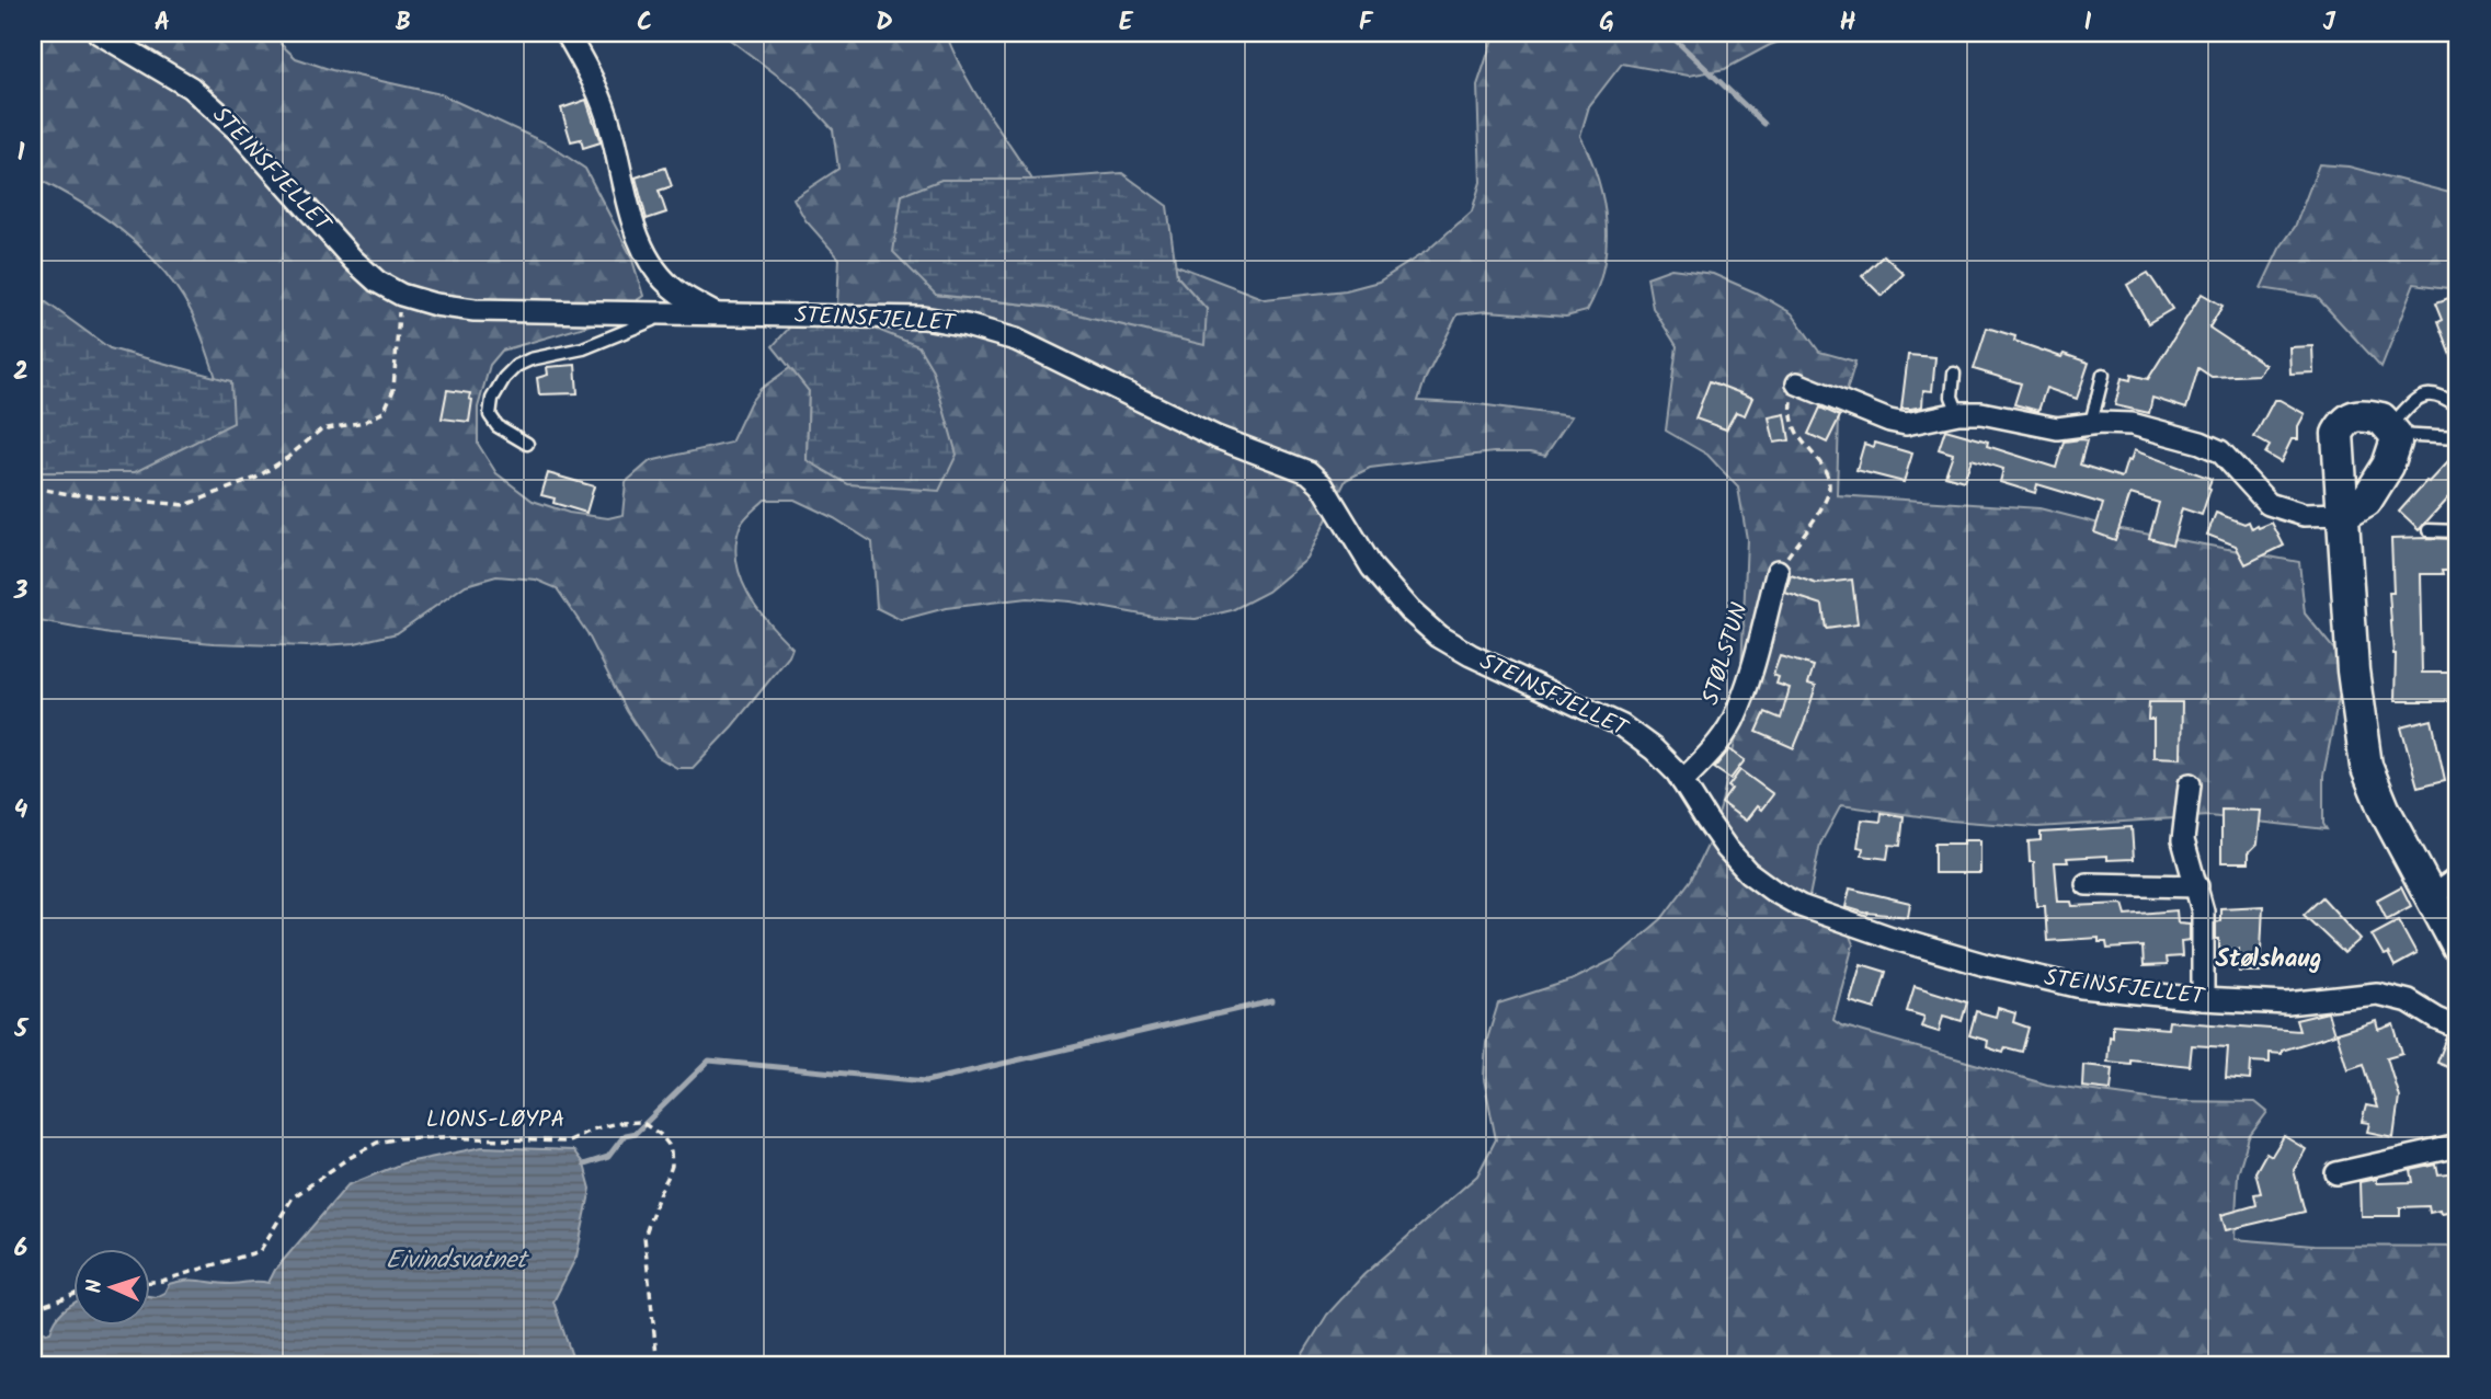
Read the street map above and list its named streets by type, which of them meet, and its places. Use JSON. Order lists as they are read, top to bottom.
{
  "streets": {
    "street": ["STEINSFJELLET", "STØLSTUN"],
    "path": ["LIONS-LØYPA"]
  },
  "crossings": [
    ["STEINSFJELLET", "STØLSTUN"]
  ],
  "districts": ["Stølshaug"],
  "water": ["Eivindsvatnet"],
  "north": "left",
  "grid": {
    "columns": [
      "A",
      "B",
      "C",
      "D",
      "E",
      "F",
      "G",
      "H",
      "I",
      "J"
    ],
    "rows": [
      "1",
      "2",
      "3",
      "4",
      "5",
      "6"
    ]
  }
}
